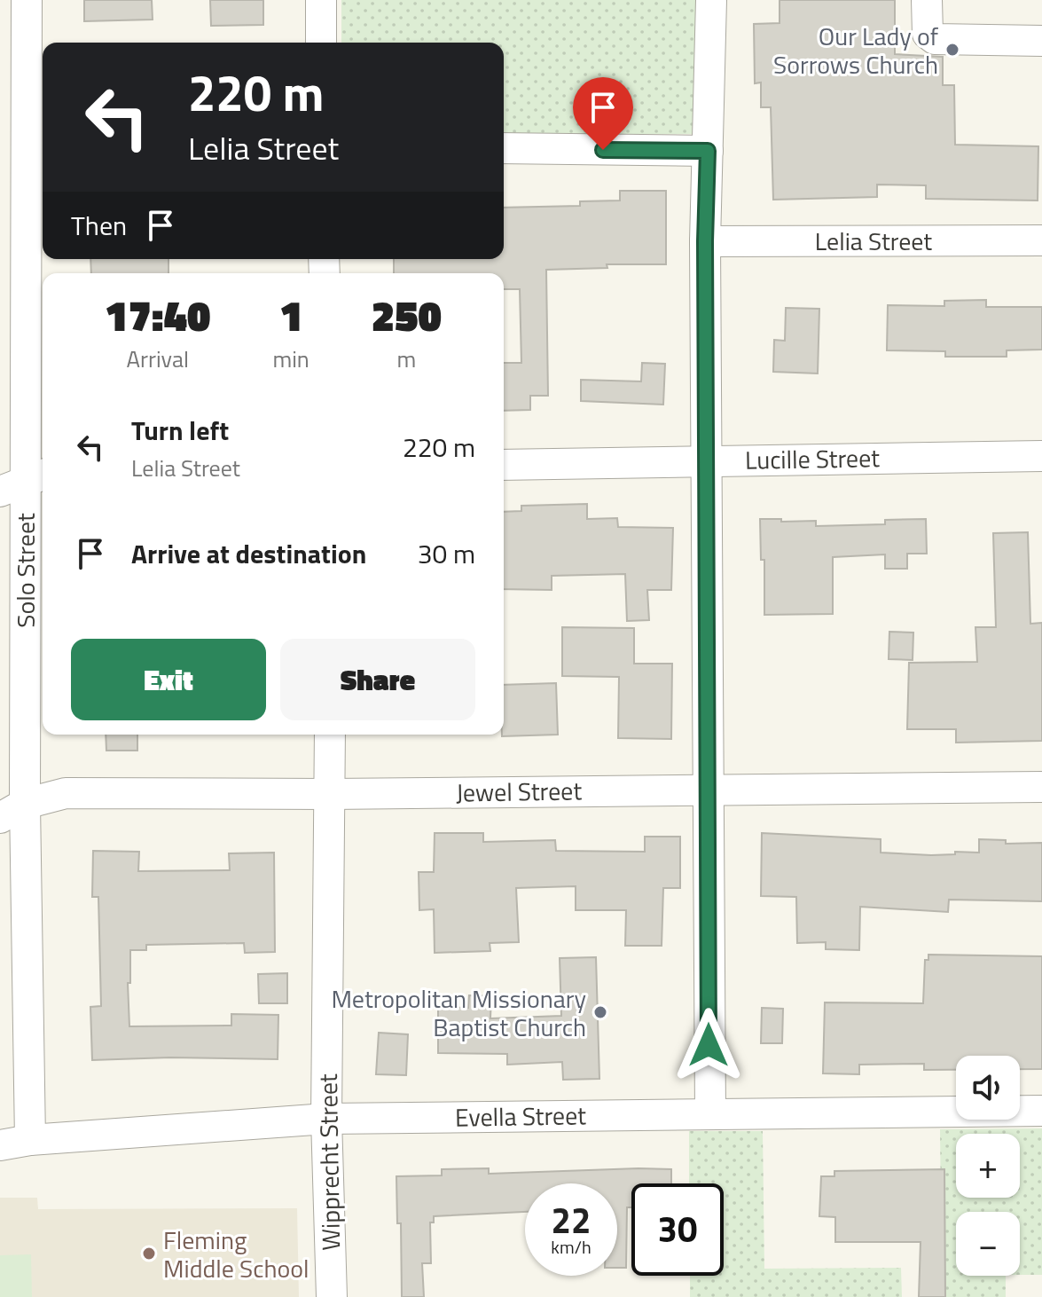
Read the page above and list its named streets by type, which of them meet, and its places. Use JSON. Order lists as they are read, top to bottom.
{
  "streets": {
    "street": [
      "Lelia Street",
      "Lucille Street",
      "Solo Street",
      "Jewel Street",
      "Evella Street",
      "Wipprecht Street"
    ]
  },
  "crossings": [
    ["Solo Street", "Jewel Street"],
    ["Solo Street", "Evella Street"],
    ["Jewel Street", "Wipprecht Street"],
    ["Evella Street", "Wipprecht Street"]
  ],
  "places": ["Our Lady of Sorrows Church", "Metropolitan Missionary Baptist Church", "Fleming Middle School"],
  "page": {
    "turn": ["220 m", "Lelia Street"],
    "then": "Then",
    "eta": [
      "17:40",
      "Arrival",
      "1",
      "min",
      "250",
      "m"
    ],
    "list": [
      {
        "name": "Turn left",
        "note": "Lelia Street",
        "value": "220 m"
      },
      {
        "name": "Arrive at destination",
        "value": "30 m"
      }
    ],
    "buttons": ["Exit", "Share"],
    "map_buttons": ["+", "−"],
    "speed": "22 km/h",
    "limit": "30"
  }
}
